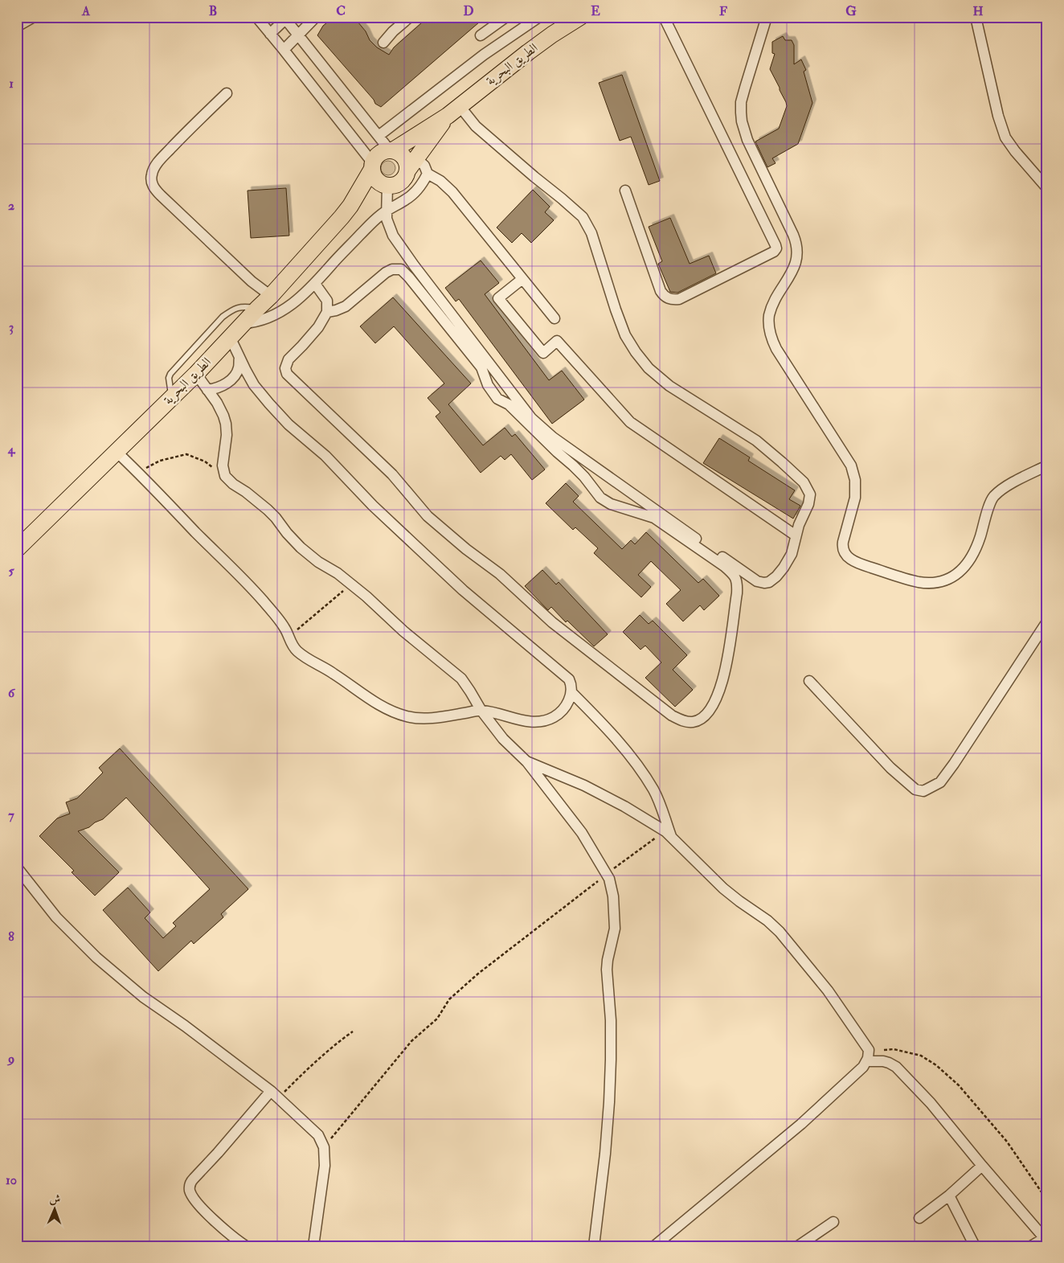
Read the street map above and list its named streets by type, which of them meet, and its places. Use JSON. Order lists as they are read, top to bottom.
{
  "streets": {
    "main road": ["الطريق البحرية"]
  },
  "north": "top",
  "grid": {
    "columns": [
      "A",
      "B",
      "C",
      "D",
      "E",
      "F",
      "G",
      "H"
    ],
    "rows": [
      "1",
      "2",
      "3",
      "4",
      "5",
      "6",
      "7",
      "8",
      "9",
      "10"
    ]
  }
}
